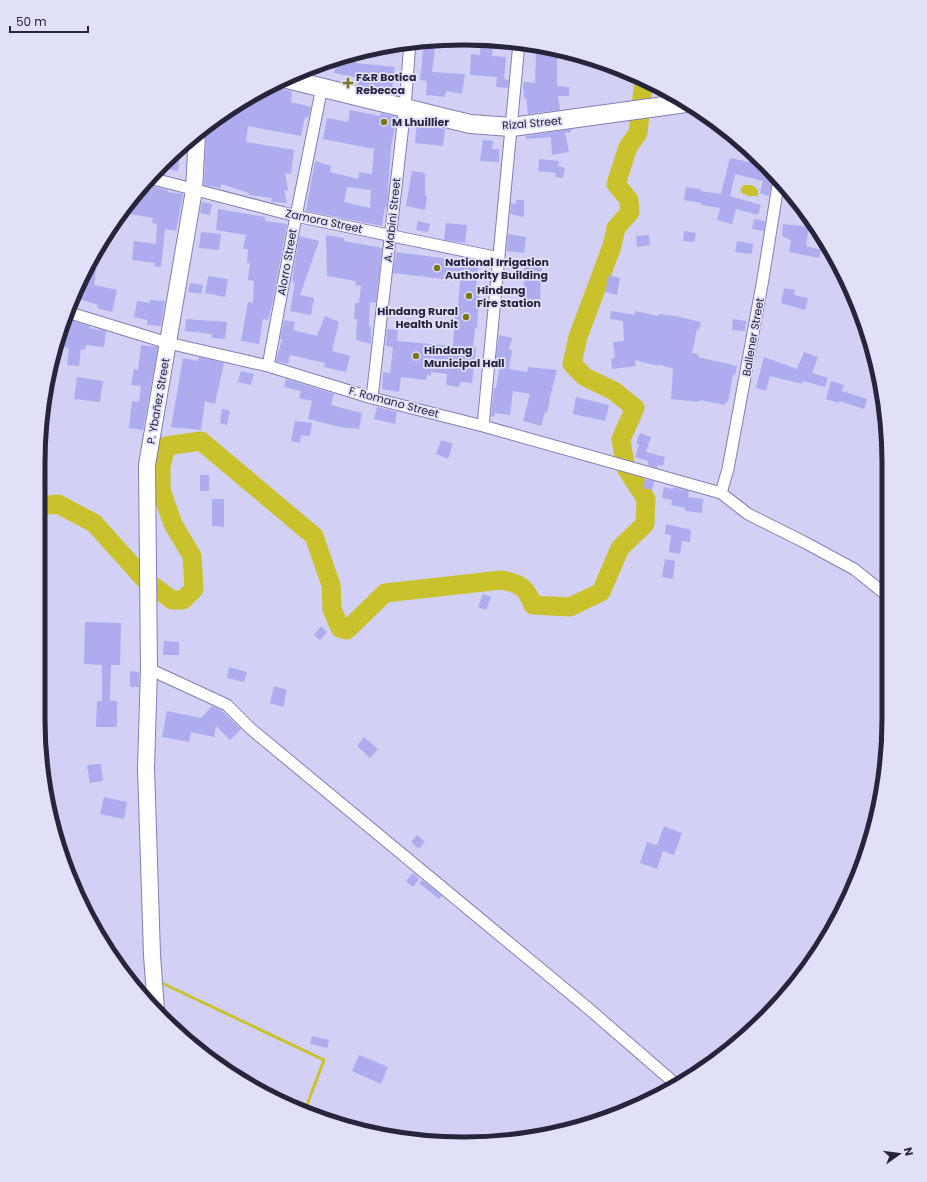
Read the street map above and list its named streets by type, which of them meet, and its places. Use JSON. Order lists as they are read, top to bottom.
{
  "streets": {
    "main road": ["Rizal Street"],
    "street": [
      "A. Mabini Street",
      "Zamora Street",
      "Alorro Street",
      "Ballener Street",
      "P. Ybañez Street",
      "F. Romano Street"
    ]
  },
  "crossings": [
    ["Rizal Street", "A. Mabini Street"],
    ["Rizal Street", "Alorro Street"],
    ["A. Mabini Street", "Zamora Street"],
    ["A. Mabini Street", "F. Romano Street"],
    ["Zamora Street", "Alorro Street"],
    ["Zamora Street", "P. Ybañez Street"],
    ["Alorro Street", "F. Romano Street"],
    ["Ballener Street", "F. Romano Street"],
    ["P. Ybañez Street", "F. Romano Street"]
  ],
  "places": {
    "health": ["F&R Botica Rebecca"],
    "other": [
      "M Lhuillier",
      "National Irrigation Authority Building",
      "Hindang Fire Station",
      "Hindang Rural Health Unit",
      "Hindang Municipal Hall"
    ]
  },
  "scale_bar": "50 m",
  "north": "right"
}
